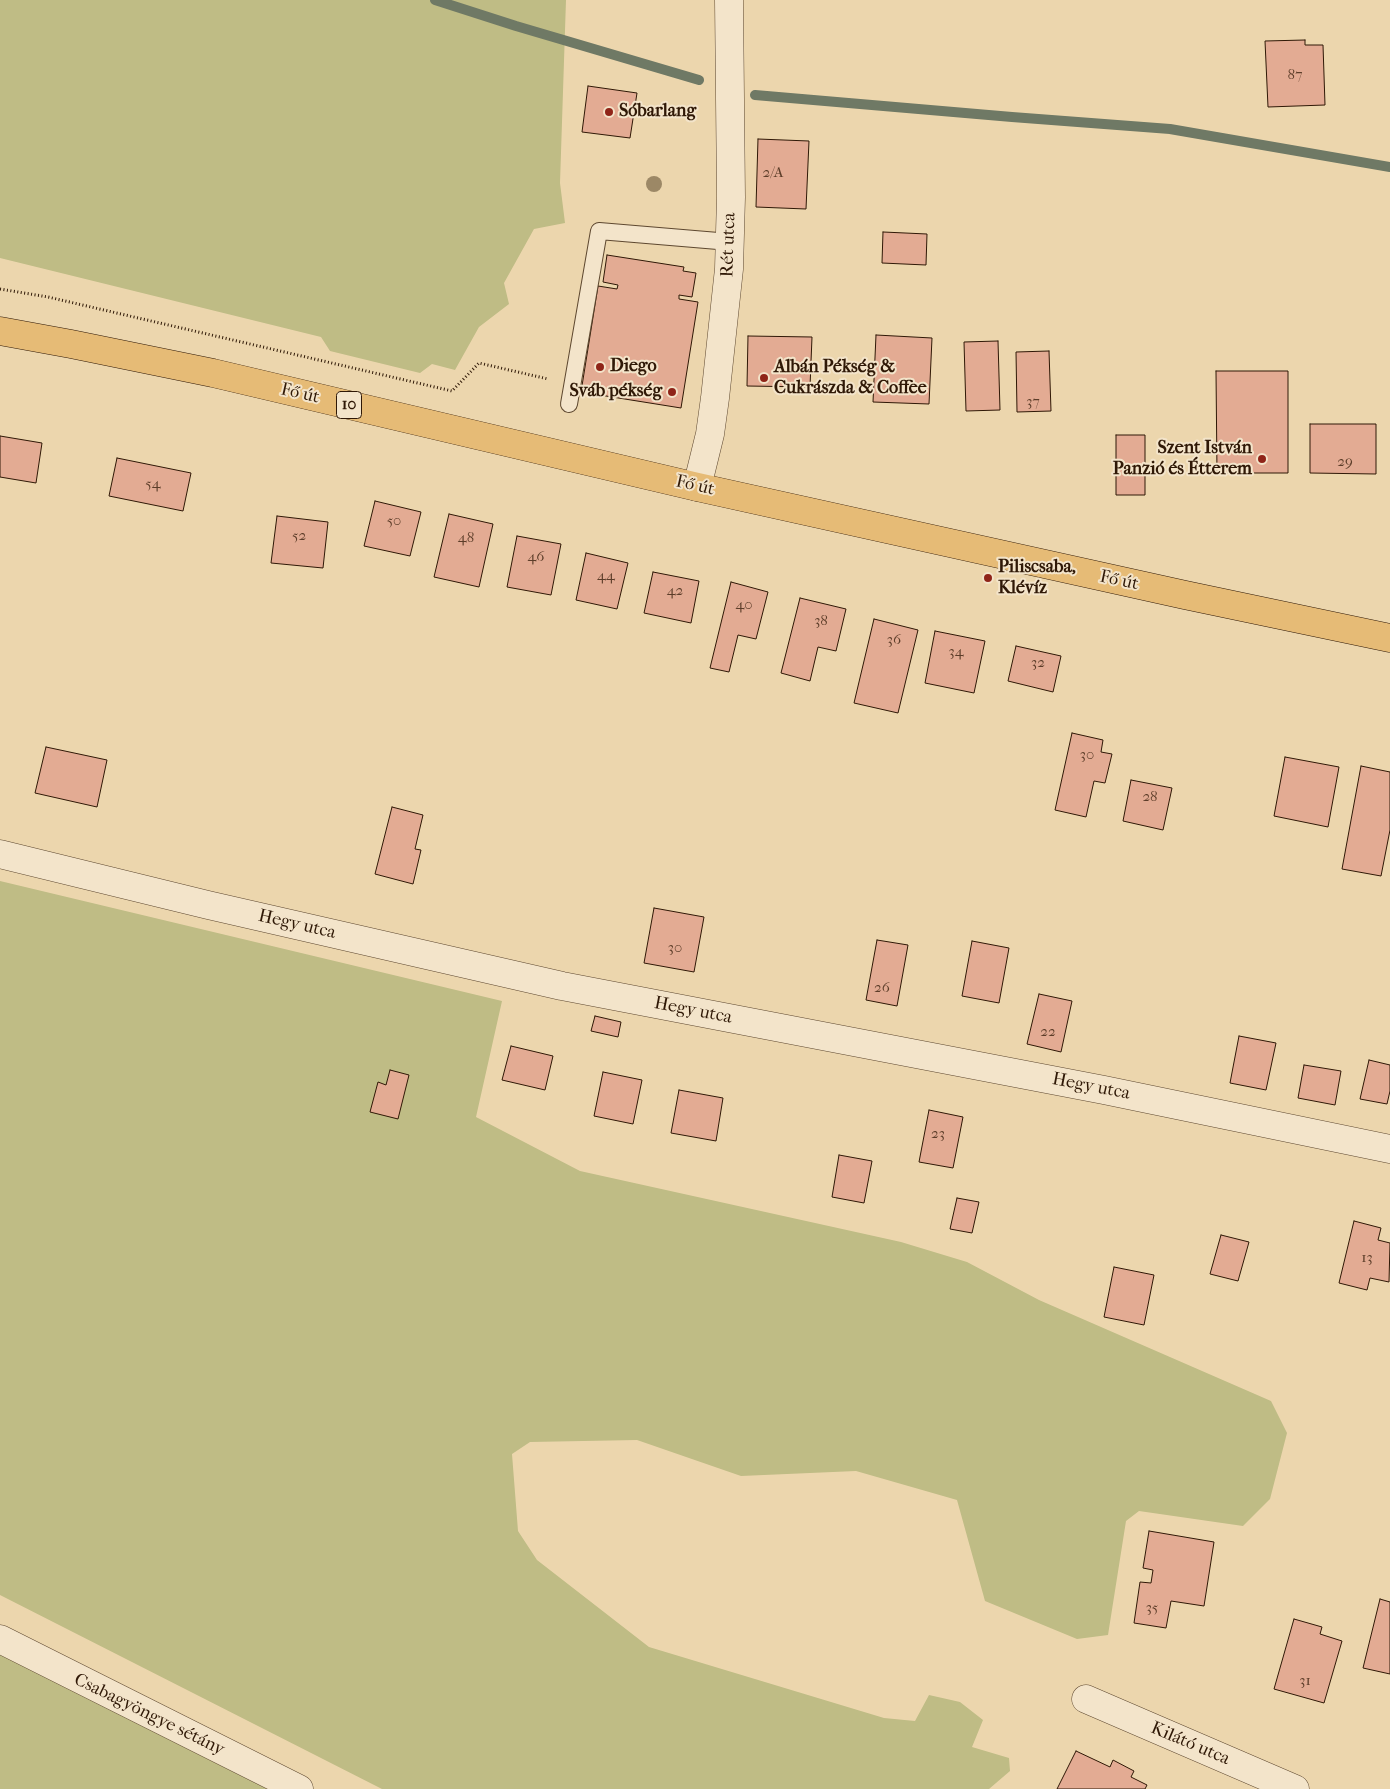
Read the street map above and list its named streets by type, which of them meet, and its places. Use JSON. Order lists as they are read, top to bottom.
{
  "streets": {
    "main road": ["Fő út", "10"],
    "street": [
      "Rét utca",
      "Hegy utca",
      "Csabagyöngye sétány",
      "Kilátó utca"
    ]
  },
  "crossings": [
    ["Rét utca", "Fő út"]
  ],
  "places": [
    "Sóbarlang",
    "Diego",
    "Albán Pékség & Cukrászda & Coffee",
    "Sváb pékség",
    "Szent István Panzió és Étterem",
    "Piliscsaba, Klévíz"
  ],
  "house_numbers": [
    "87",
    "2/A",
    "37",
    "29",
    "54",
    "50",
    "52",
    "48",
    "46",
    "44",
    "42",
    "40",
    "38",
    "36",
    "34",
    "32",
    "30",
    "28",
    "30",
    "26",
    "22",
    "23",
    "13",
    "35",
    "31"
  ]
}
